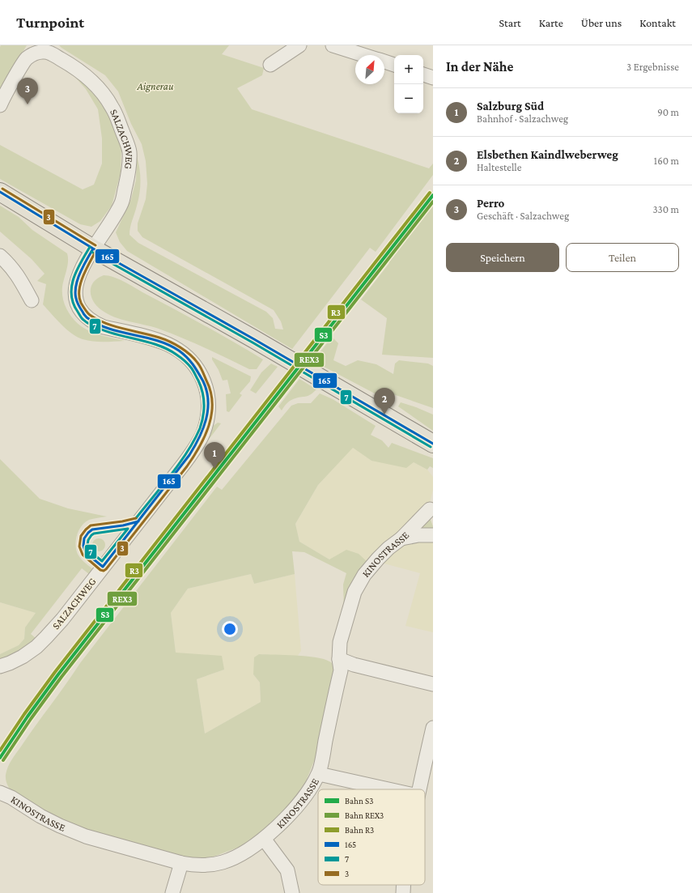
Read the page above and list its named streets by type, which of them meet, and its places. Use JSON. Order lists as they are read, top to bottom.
{
  "streets": {
    "street": ["SALZACHWEG", "KINOSTRASSE"]
  },
  "parks": ["Aignerau"],
  "lines": [
    "transit line 3",
    "transit line 165",
    "rail line R3",
    "rail line S3",
    "rail line REX3",
    "transit line 7"
  ],
  "legend": [
    "Bahn S3",
    "Bahn REX3",
    "Bahn R3",
    "165",
    "7",
    "3"
  ],
  "north": "top right",
  "page": {
    "header": "Turnpoint",
    "nav": [
      "Start",
      "Karte",
      "Über uns",
      "Kontakt"
    ],
    "heading": ["In der Nähe", "3 Ergebnisse"],
    "map_buttons": ["+", "−"],
    "pins": ["3", "2", "1"],
    "list": [
      {
        "mark": "1",
        "name": "Salzburg Süd",
        "note": "Bahnhof · Salzachweg",
        "value": "90 m"
      },
      {
        "mark": "2",
        "name": "Elsbethen Kaindlweberweg",
        "note": "Haltestelle",
        "value": "160 m"
      },
      {
        "mark": "3",
        "name": "Perro",
        "note": "Geschäft · Salzachweg",
        "value": "330 m"
      }
    ],
    "buttons": ["Speichern", "Teilen"]
  }
}
